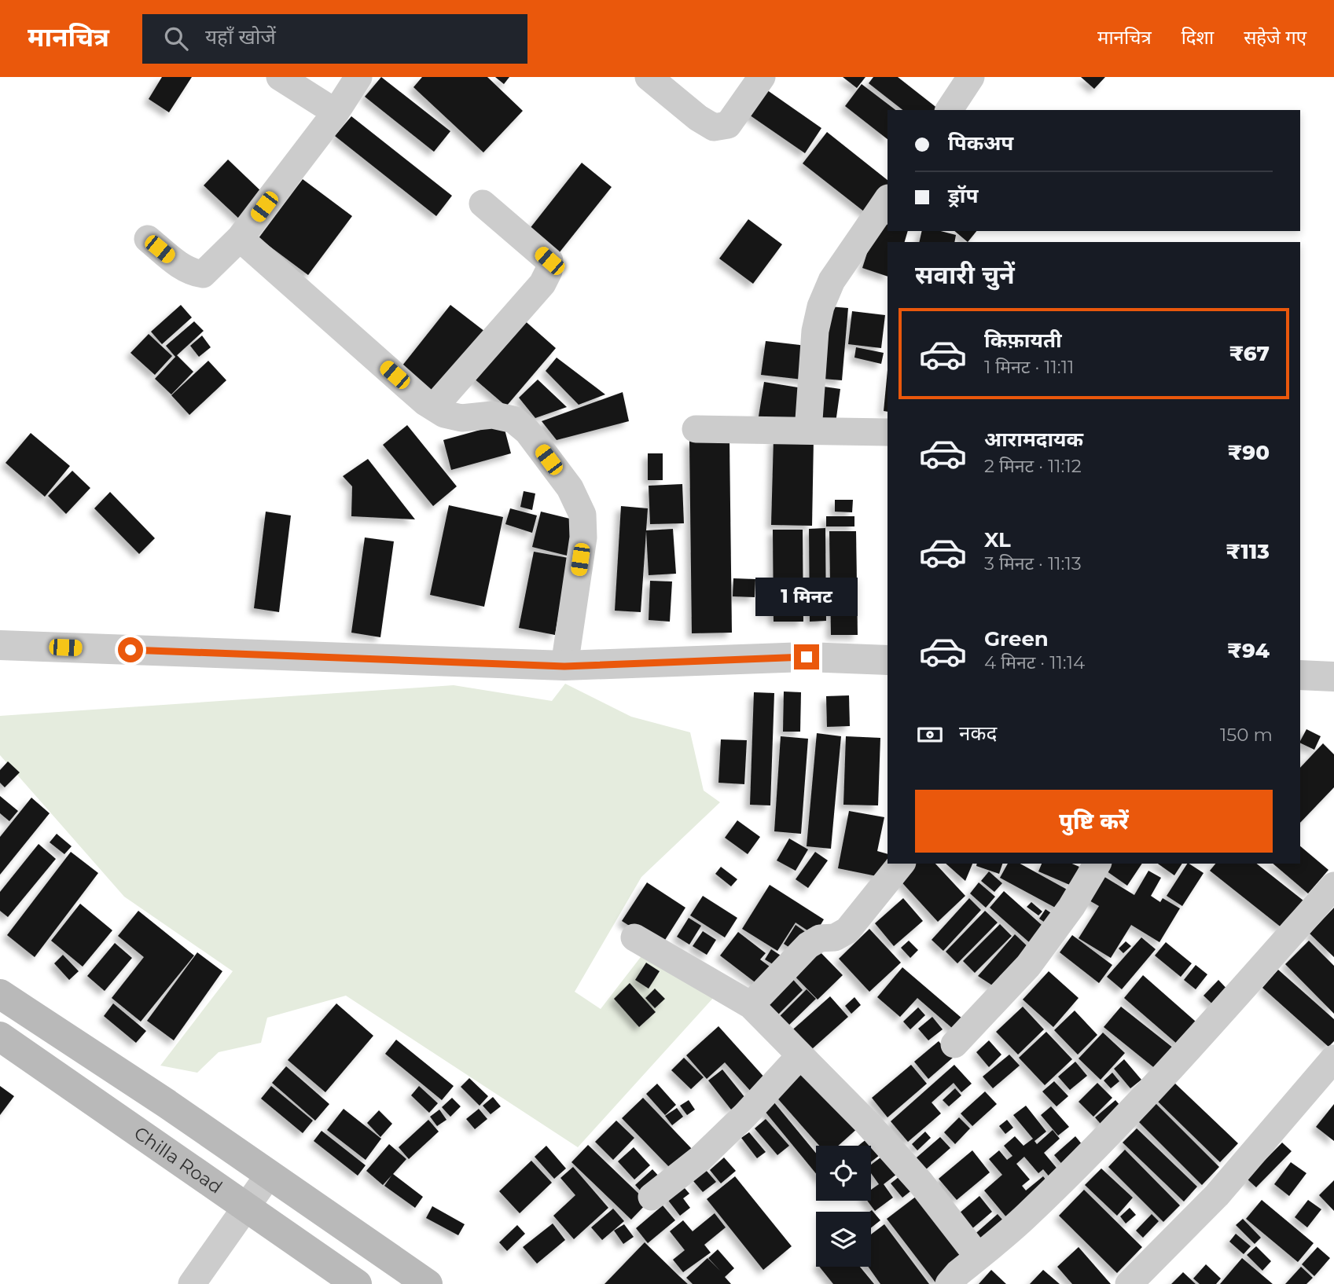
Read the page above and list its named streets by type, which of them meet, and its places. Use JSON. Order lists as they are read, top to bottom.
{
  "streets": {
    "main road": ["Chilla Road"]
  },
  "page": {
    "header": "मानचित्र",
    "search": "यहाँ खोजें",
    "nav": ["मानचित्र", "दिशा", "सहेजे गए"],
    "banner": ["पिकअप", "ड्रॉप"],
    "heading": "सवारी चुनें",
    "list": [
      {
        "name": "किफ़ायती",
        "note": "1 मिनट · 11:11",
        "value": "₹67"
      },
      {
        "name": "आरामदायक",
        "note": "2 मिनट · 11:12",
        "value": "₹90"
      },
      {
        "name": "XL",
        "note": "3 मिनट · 11:13",
        "value": "₹113"
      },
      {
        "name": "Green",
        "note": "4 मिनट · 11:14",
        "value": "₹94"
      }
    ],
    "bubble": "1 मिनट",
    "pay": ["नकद", "150 m"],
    "buttons": "पुष्टि करें"
  }
}
